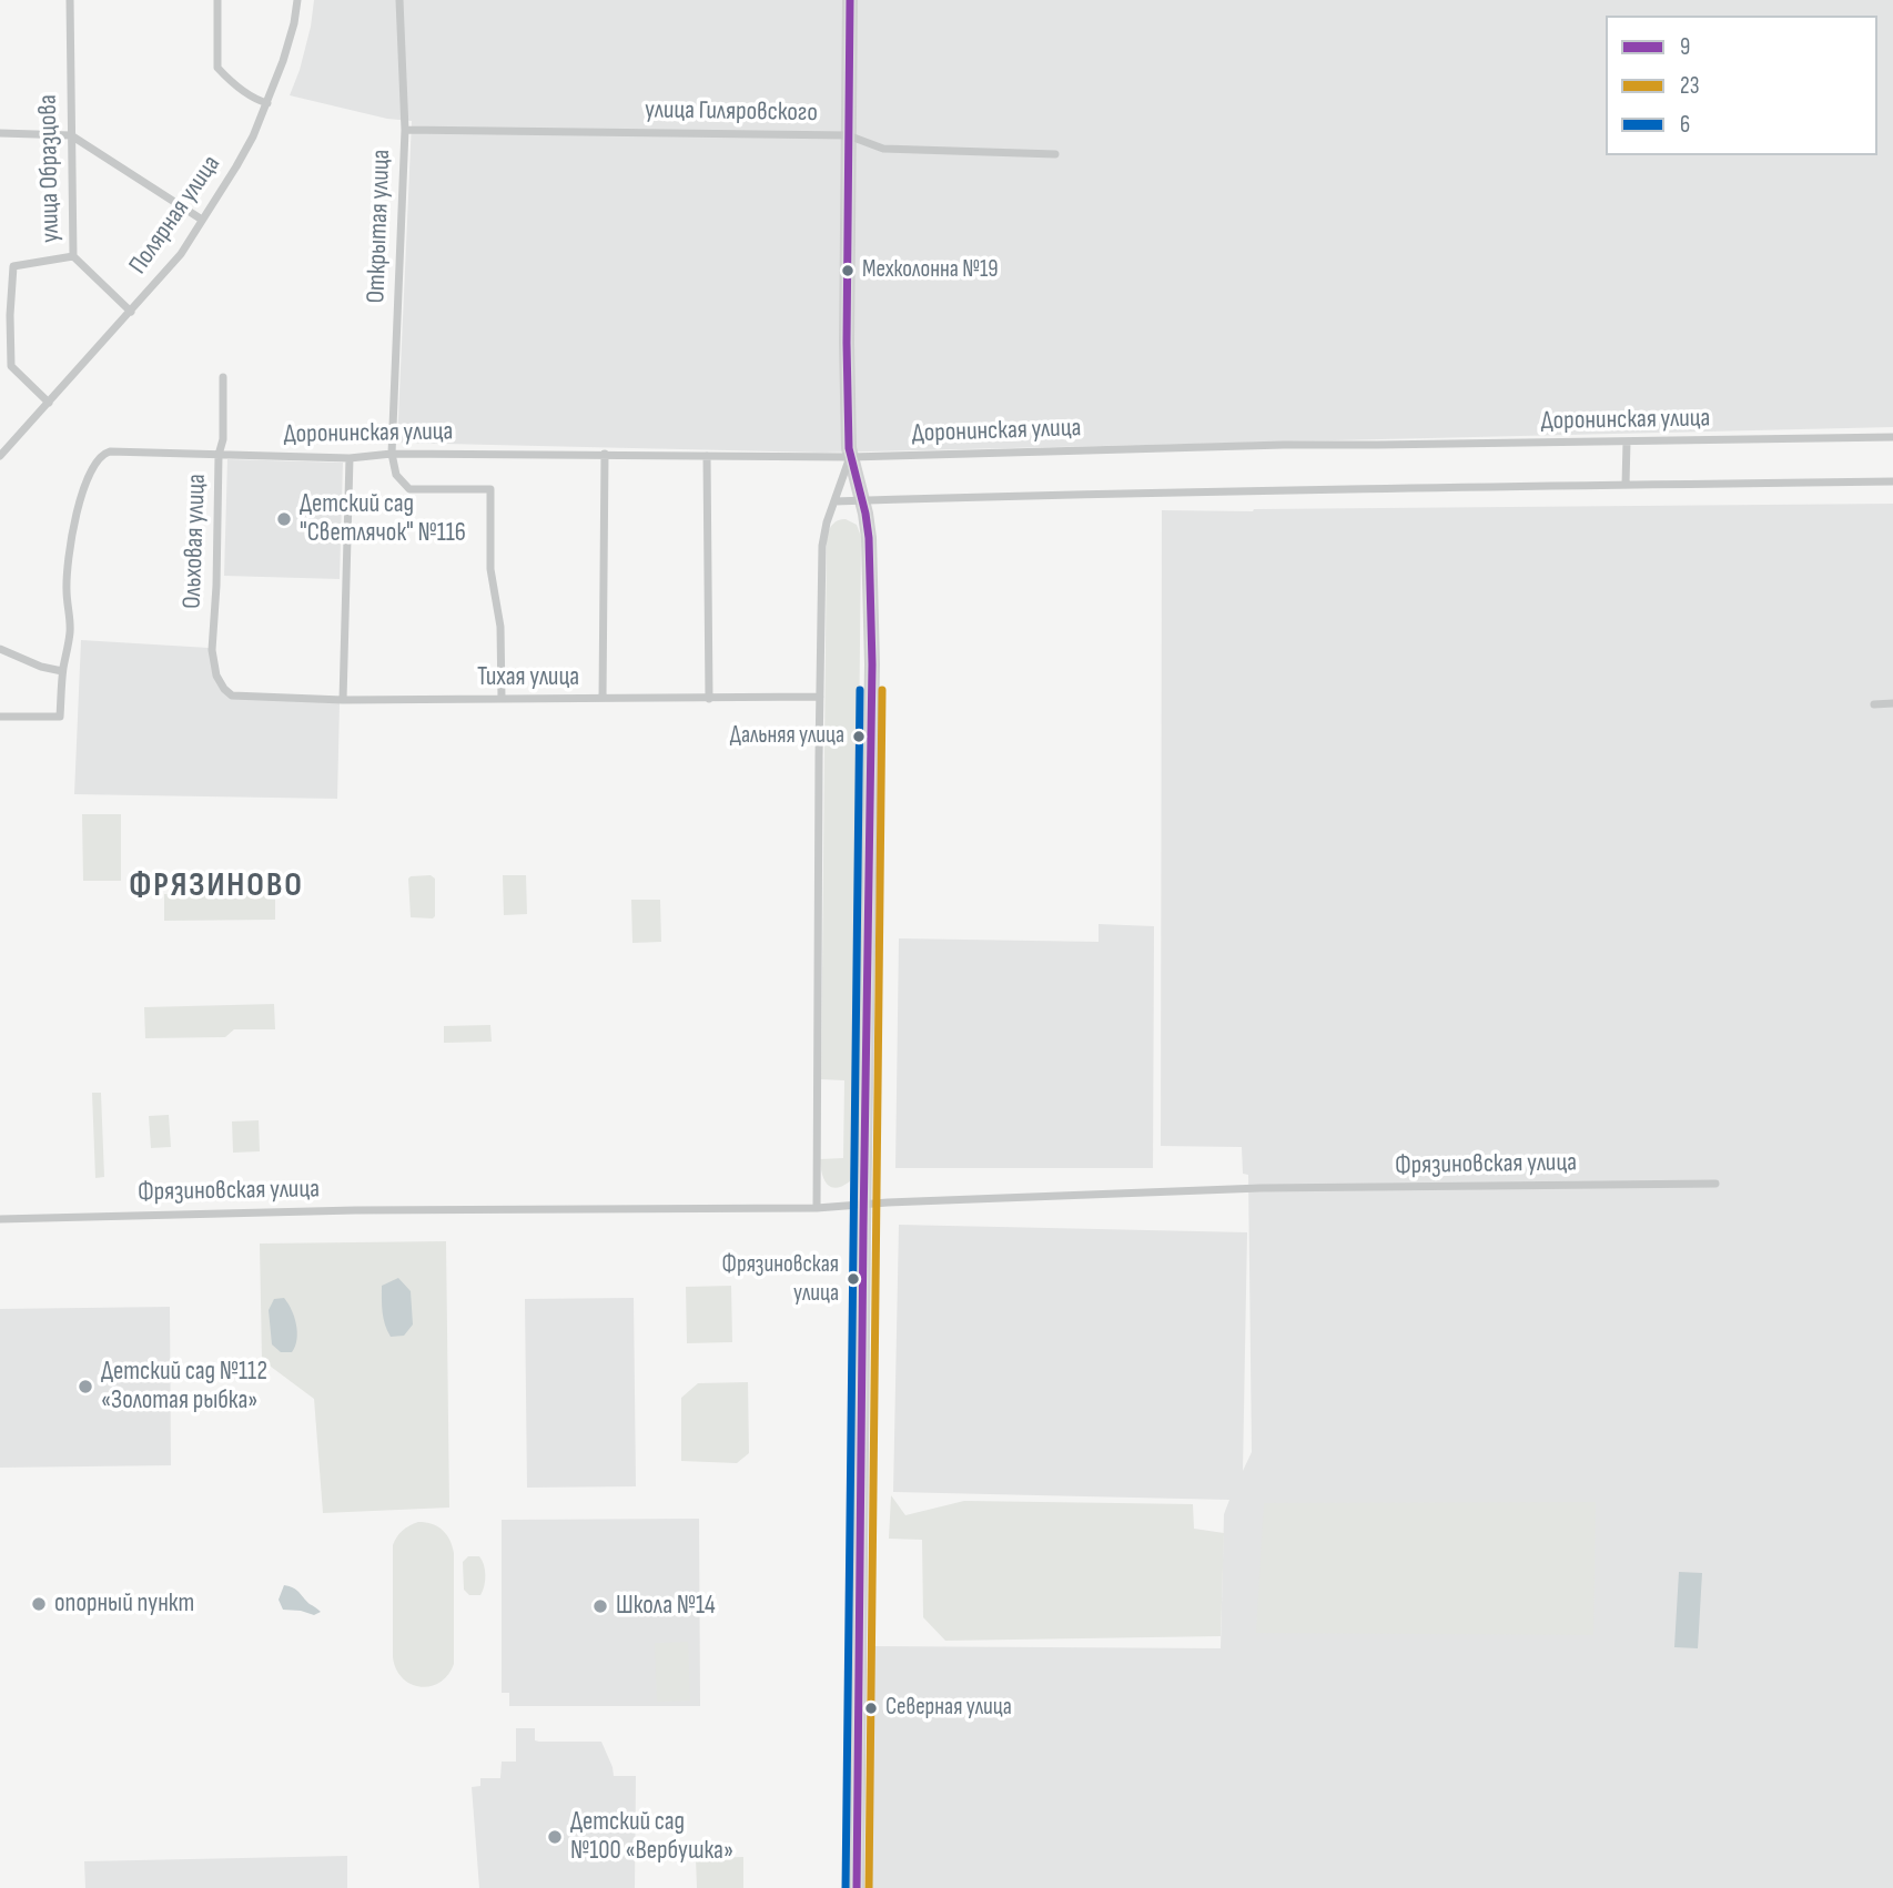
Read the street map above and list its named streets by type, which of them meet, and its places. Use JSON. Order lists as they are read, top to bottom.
{
  "streets": {
    "street": [
      "улица Гиляровского",
      "улица Образцова",
      "Полярная улица",
      "Открытая улица",
      "Доронинская улица",
      "Ольховая улица",
      "Тихая улица",
      "Фрязиновская улица"
    ]
  },
  "crossings": [
    ["улица Гиляровского", "Открытая улица"],
    ["улица Образцова", "Полярная улица"],
    ["Открытая улица", "Доронинская улица"],
    ["Доронинская улица", "Ольховая улица"],
    ["Ольховая улица", "Тихая улица"]
  ],
  "districts": ["ФРЯЗИНОВО"],
  "places": [
    "Мехколонна №19",
    "Детский сад \"Светлячок\" №116",
    "Дальняя улица",
    "Фрязиновская улица",
    "Детский сад №112 «Золотая рыбка»",
    "опорный пункт",
    "Школа №14",
    "Северная улица",
    "Детский сад №100 «Вербушка»"
  ],
  "lines": ["transit line 9", "transit line 23", "transit line 6"],
  "legend": ["9", "23", "6"]
}
